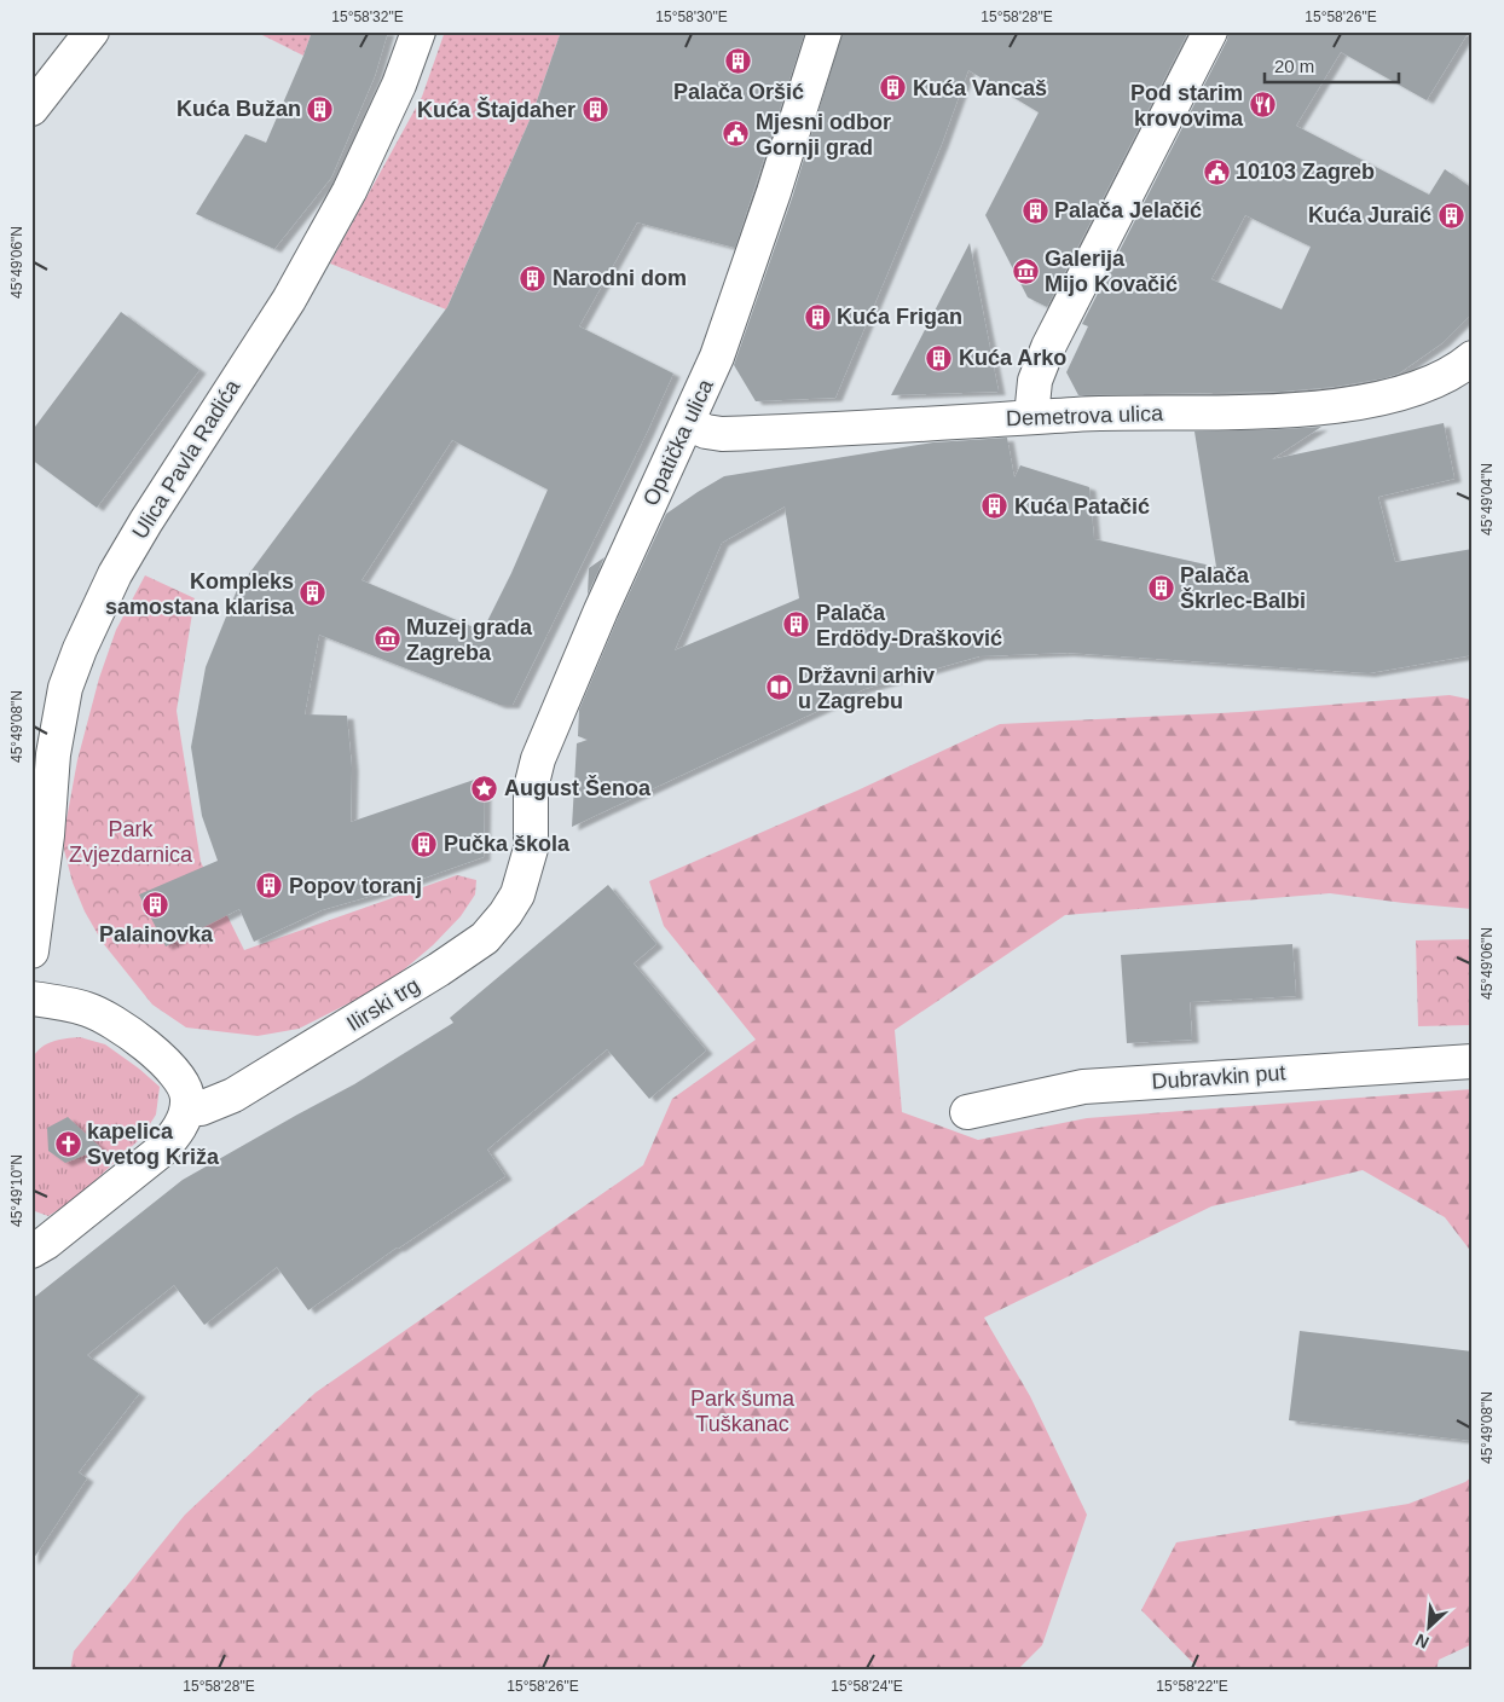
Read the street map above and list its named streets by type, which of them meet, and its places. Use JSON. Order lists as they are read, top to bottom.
{
  "streets": {
    "street": [
      "Demetrova ulica",
      "Opatička ulica",
      "Ulica Pavla Radića",
      "Ilirski trg",
      "Dubravkin put"
    ]
  },
  "crossings": [
    ["Demetrova ulica", "Opatička ulica"],
    ["Opatička ulica", "Ilirski trg"]
  ],
  "parks": ["Park Zvjezdarnica", "Park šuma Tuškanac"],
  "places": {
    "building": [
      "Palača Oršić",
      "Kuća Vancaš",
      "Kuća Bužan",
      "Kuća Štajdaher",
      "Palača Jelačić",
      "Kuća Juraić",
      "Narodni dom",
      "Kuća Frigan",
      "Kuća Arko",
      "Kuća Patačić",
      "Palača Škrlec-Balbi",
      "Kompleks samostana klarisa",
      "Palača Erdödy-Drašković",
      "Pučka škola",
      "Popov toranj",
      "Palainovka"
    ],
    "restaurant": ["Pod starim krovovima"],
    "public building": ["Mjesni odbor Gornji grad", "10103 Zagreb"],
    "museum": ["Galerija Mijo Kovačić", "Muzej grada Zagreba"],
    "library": ["Državni arhiv u Zagrebu"],
    "place": ["August Šenoa"],
    "church": ["kapelica Svetog Križa"]
  },
  "scale_bar": "20 m",
  "north": "bottom left",
  "coordinates": [
    "15°58'32\"E",
    "15°58'30\"E",
    "15°58'28\"E",
    "15°58'26\"E",
    "45°49'06\"N",
    "45°49'04\"N",
    "45°49'08\"N",
    "45°49'10\"N",
    "15°58'24\"E",
    "15°58'22\"E"
  ]
}
